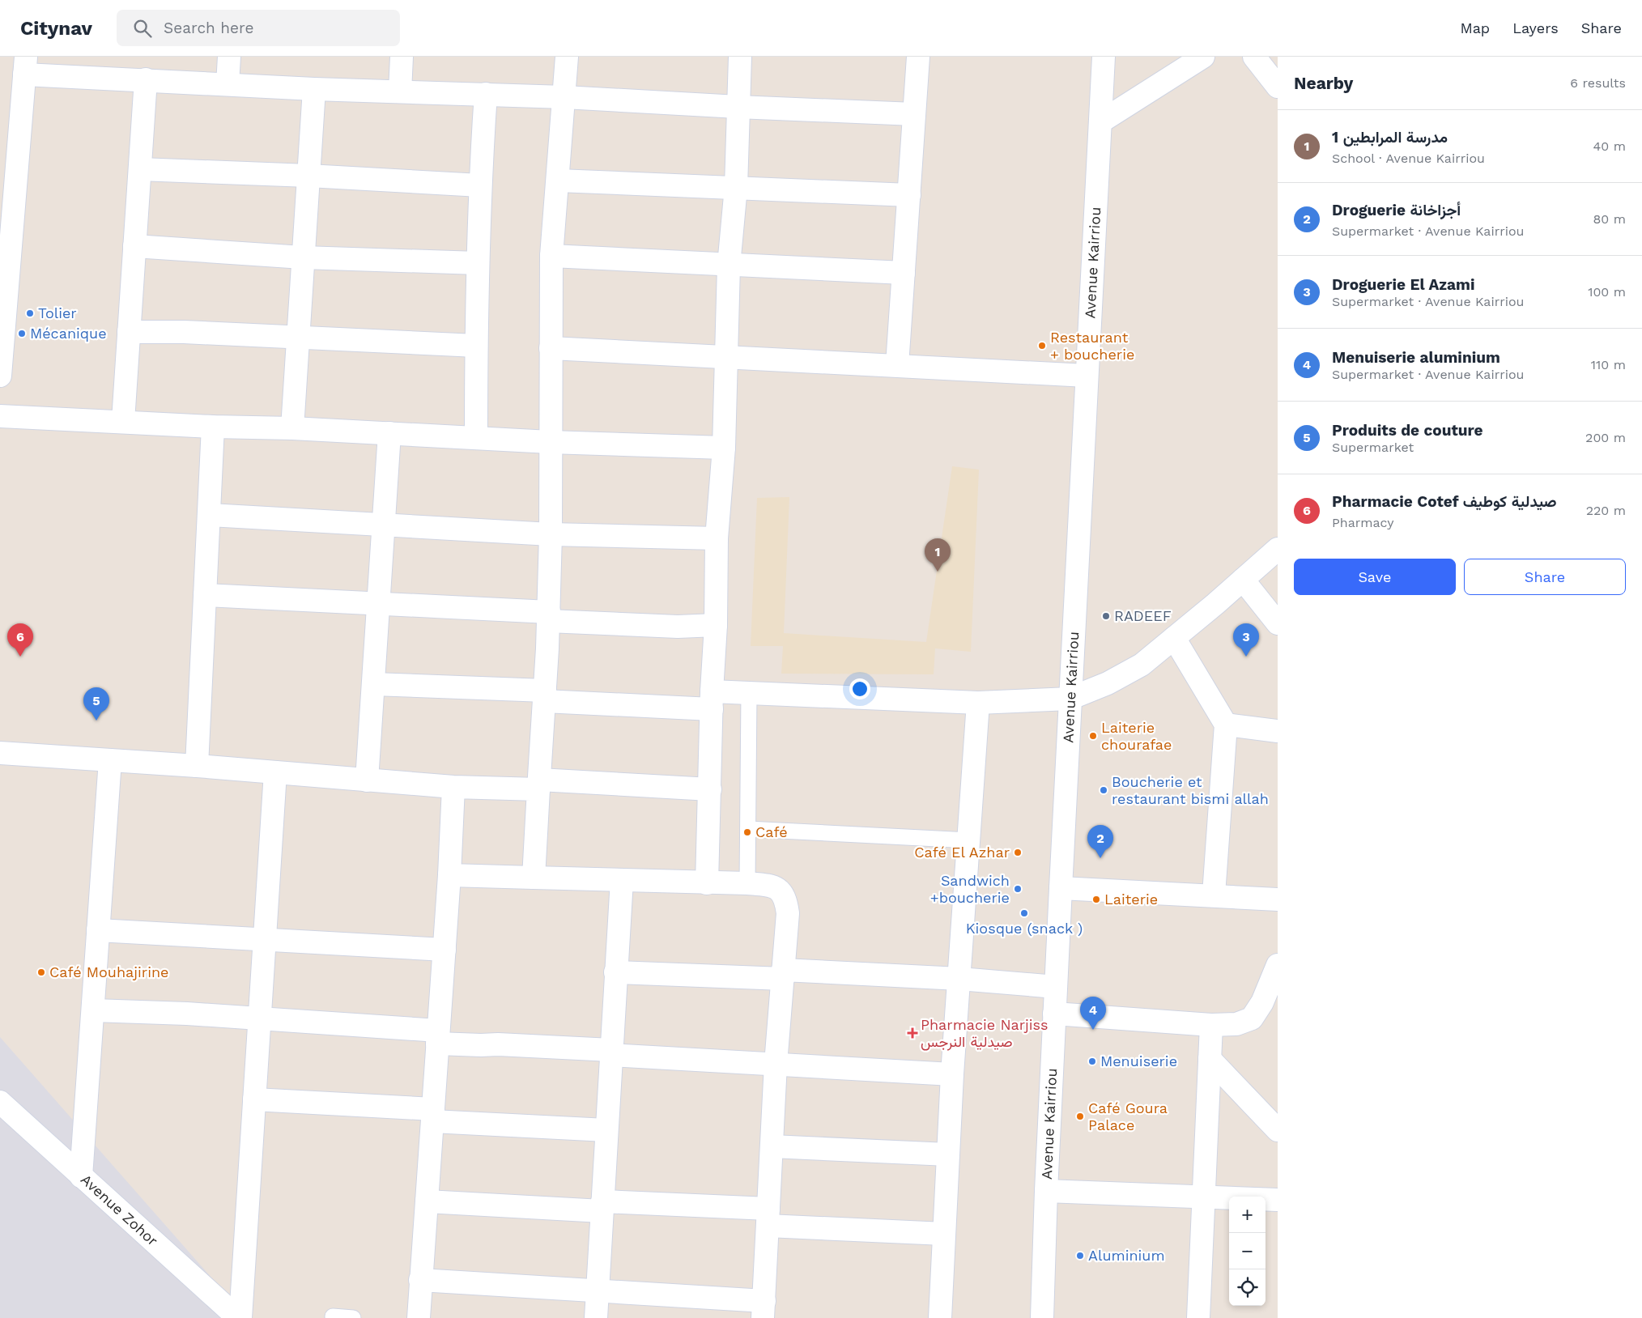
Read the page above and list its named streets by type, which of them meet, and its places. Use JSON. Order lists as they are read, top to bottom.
{
  "streets": {
    "street": ["Avenue Kairriou", "Avenue Zohor"]
  },
  "places": {
    "other": [
      "Tolier",
      "Mécanique",
      "Restaurant + boucherie",
      "RADEEF",
      "Laiterie chourafae",
      "Boucherie et restaurant bismi allah",
      "Café",
      "Café El Azhar",
      "Sandwich +boucherie",
      "Laiterie",
      "Kiosque (snack )",
      "Café Mouhajirine",
      "Menuiserie",
      "Café Goura Palace",
      "Aluminium"
    ],
    "health": ["Pharmacie Narjiss صيدلية النرجس"]
  },
  "page": {
    "header": "Citynav",
    "search": "Search here",
    "nav": ["Map", "Layers", "Share"],
    "heading": ["Nearby", "6 results"],
    "list": [
      {
        "mark": "1",
        "name": "مدرسة المرابطين 1",
        "note": "School · Avenue Kairriou",
        "value": "40 m"
      },
      {
        "mark": "2",
        "name": "Droguerie أجزاخانة",
        "note": "Supermarket · Avenue Kairriou",
        "value": "80 m"
      },
      {
        "mark": "3",
        "name": "Droguerie El Azami",
        "note": "Supermarket · Avenue Kairriou",
        "value": "100 m"
      },
      {
        "mark": "4",
        "name": "Menuiserie aluminium",
        "note": "Supermarket · Avenue Kairriou",
        "value": "110 m"
      },
      {
        "mark": "5",
        "name": "Produits de couture",
        "note": "Supermarket",
        "value": "200 m"
      },
      {
        "mark": "6",
        "name": "Pharmacie Cotef صيدلية كوطيف",
        "note": "Pharmacy",
        "value": "220 m"
      }
    ],
    "pins": [
      "1",
      "3",
      "6",
      "5",
      "2",
      "4"
    ],
    "buttons": ["Save", "Share"],
    "map_buttons": ["+", "−"]
  }
}
